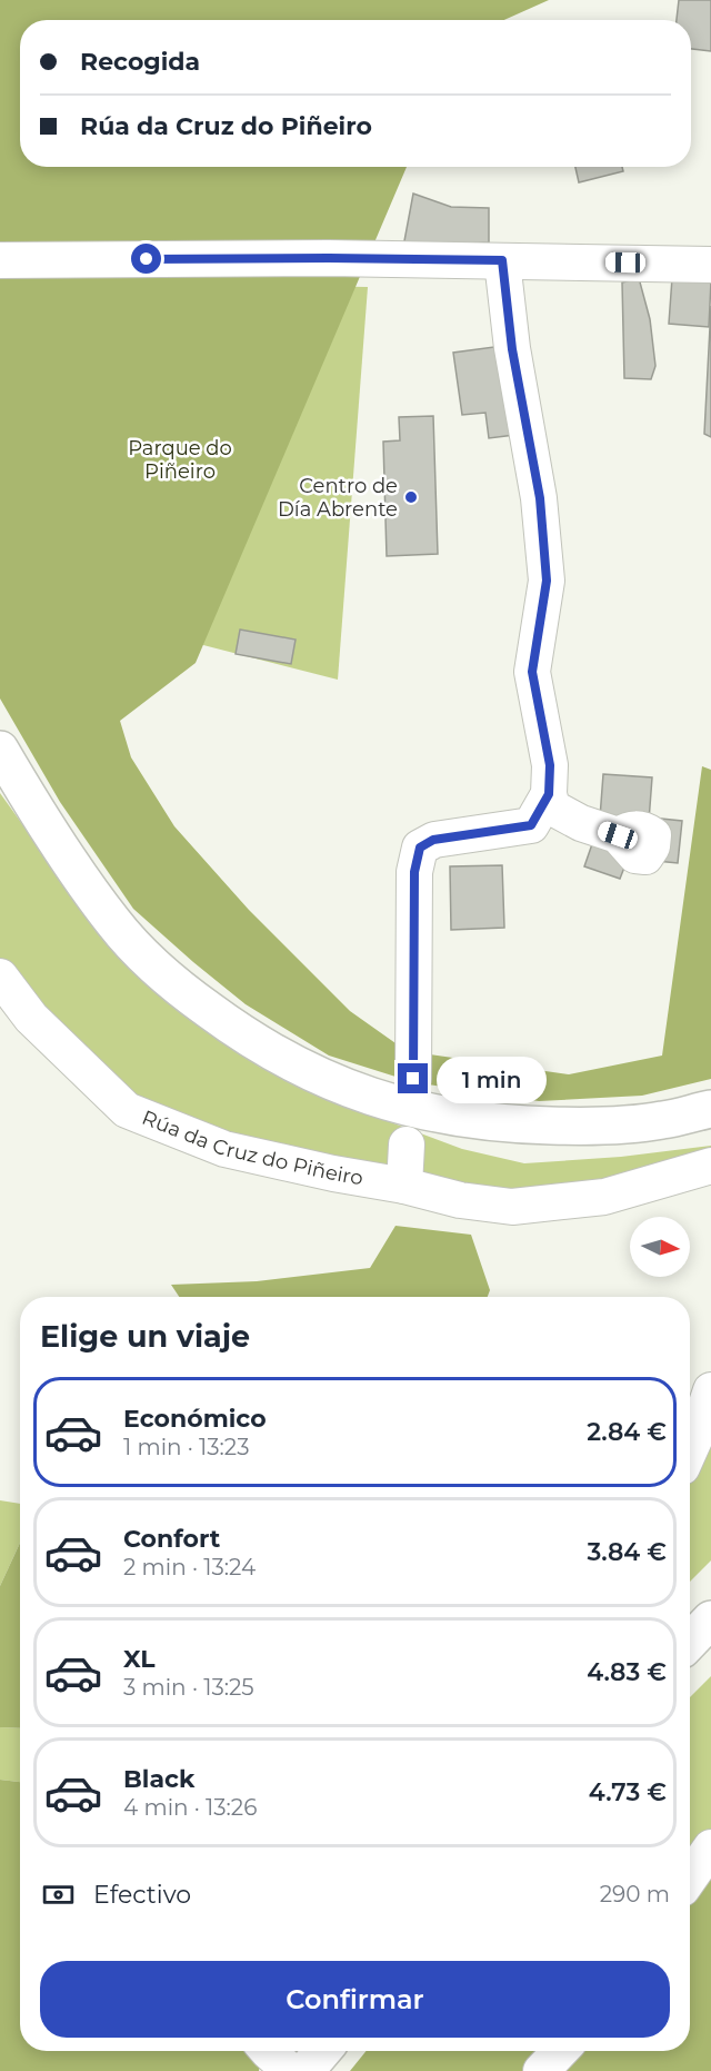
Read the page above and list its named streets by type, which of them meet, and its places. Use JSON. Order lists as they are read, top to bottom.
{
  "streets": {
    "street": ["Rúa da Cruz do Piñeiro"]
  },
  "parks": ["Parque do Piñeiro"],
  "places": ["Centro de Día Abrente"],
  "north": "right",
  "page": {
    "banner": ["Recogida", "Rúa da Cruz do Piñeiro"],
    "bubble": "1 min",
    "heading": "Elige un viaje",
    "list": [
      {
        "name": "Económico",
        "note": "1 min · 13:23",
        "value": "2.84 €"
      },
      {
        "name": "Confort",
        "note": "2 min · 13:24",
        "value": "3.84 €"
      },
      {
        "name": "XL",
        "note": "3 min · 13:25",
        "value": "4.83 €"
      },
      {
        "name": "Black",
        "note": "4 min · 13:26",
        "value": "4.73 €"
      }
    ],
    "pay": ["Efectivo", "290 m"],
    "buttons": "Confirmar"
  }
}
